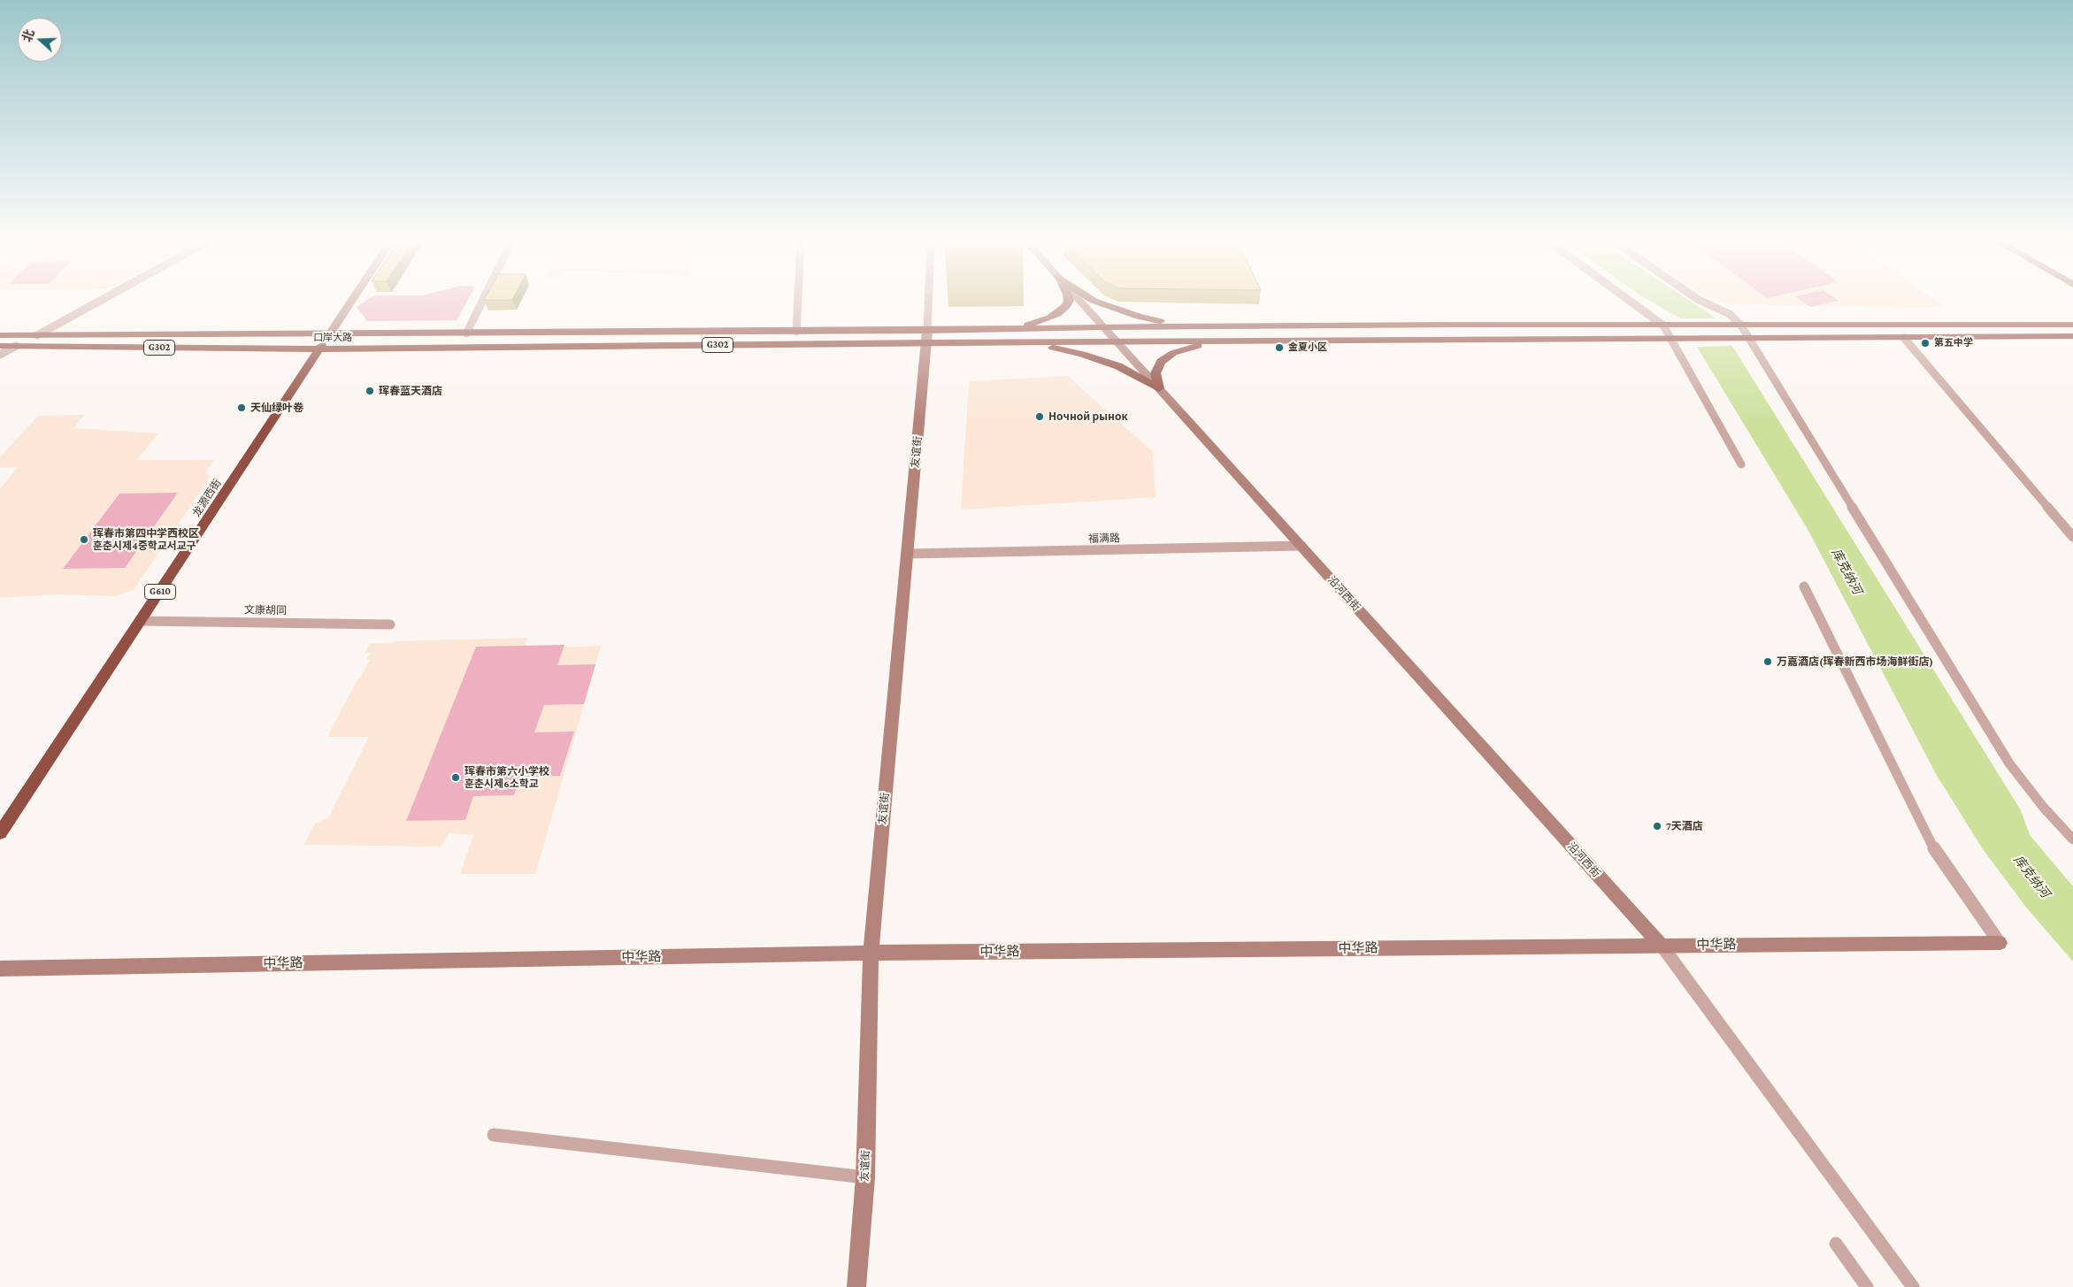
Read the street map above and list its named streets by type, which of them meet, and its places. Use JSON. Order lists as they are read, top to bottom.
{
  "streets": {
    "highway": [
      "口岸大路",
      "G302",
      "龙源西街",
      "G610"
    ],
    "street": [
      "友谊街",
      "福满路",
      "沿河西街",
      "文康胡同",
      "中华路"
    ]
  },
  "crossings": [
    ["口岸大路", "友谊街"],
    ["口岸大路", "龙源西街"],
    ["口岸大路", "沿河西街"],
    ["友谊街", "福满路"],
    ["友谊街", "中华路"],
    ["龙源西街", "文康胡同"],
    ["福满路", "沿河西街"],
    ["沿河西街", "中华路"]
  ],
  "water": ["库克纳河"],
  "places": [
    "第五中学",
    "金夏小区",
    "珲春蓝天酒店",
    "天仙绿叶卷",
    "Ночной рынок",
    "珲春市第四中学西校区 훈춘시제4중학교서교구",
    "万嘉酒店(珲春新西市场海鲜街店)",
    "珲春市第六小学校 훈춘시제6소학교",
    "7天酒店"
  ],
  "north": "left"
}
